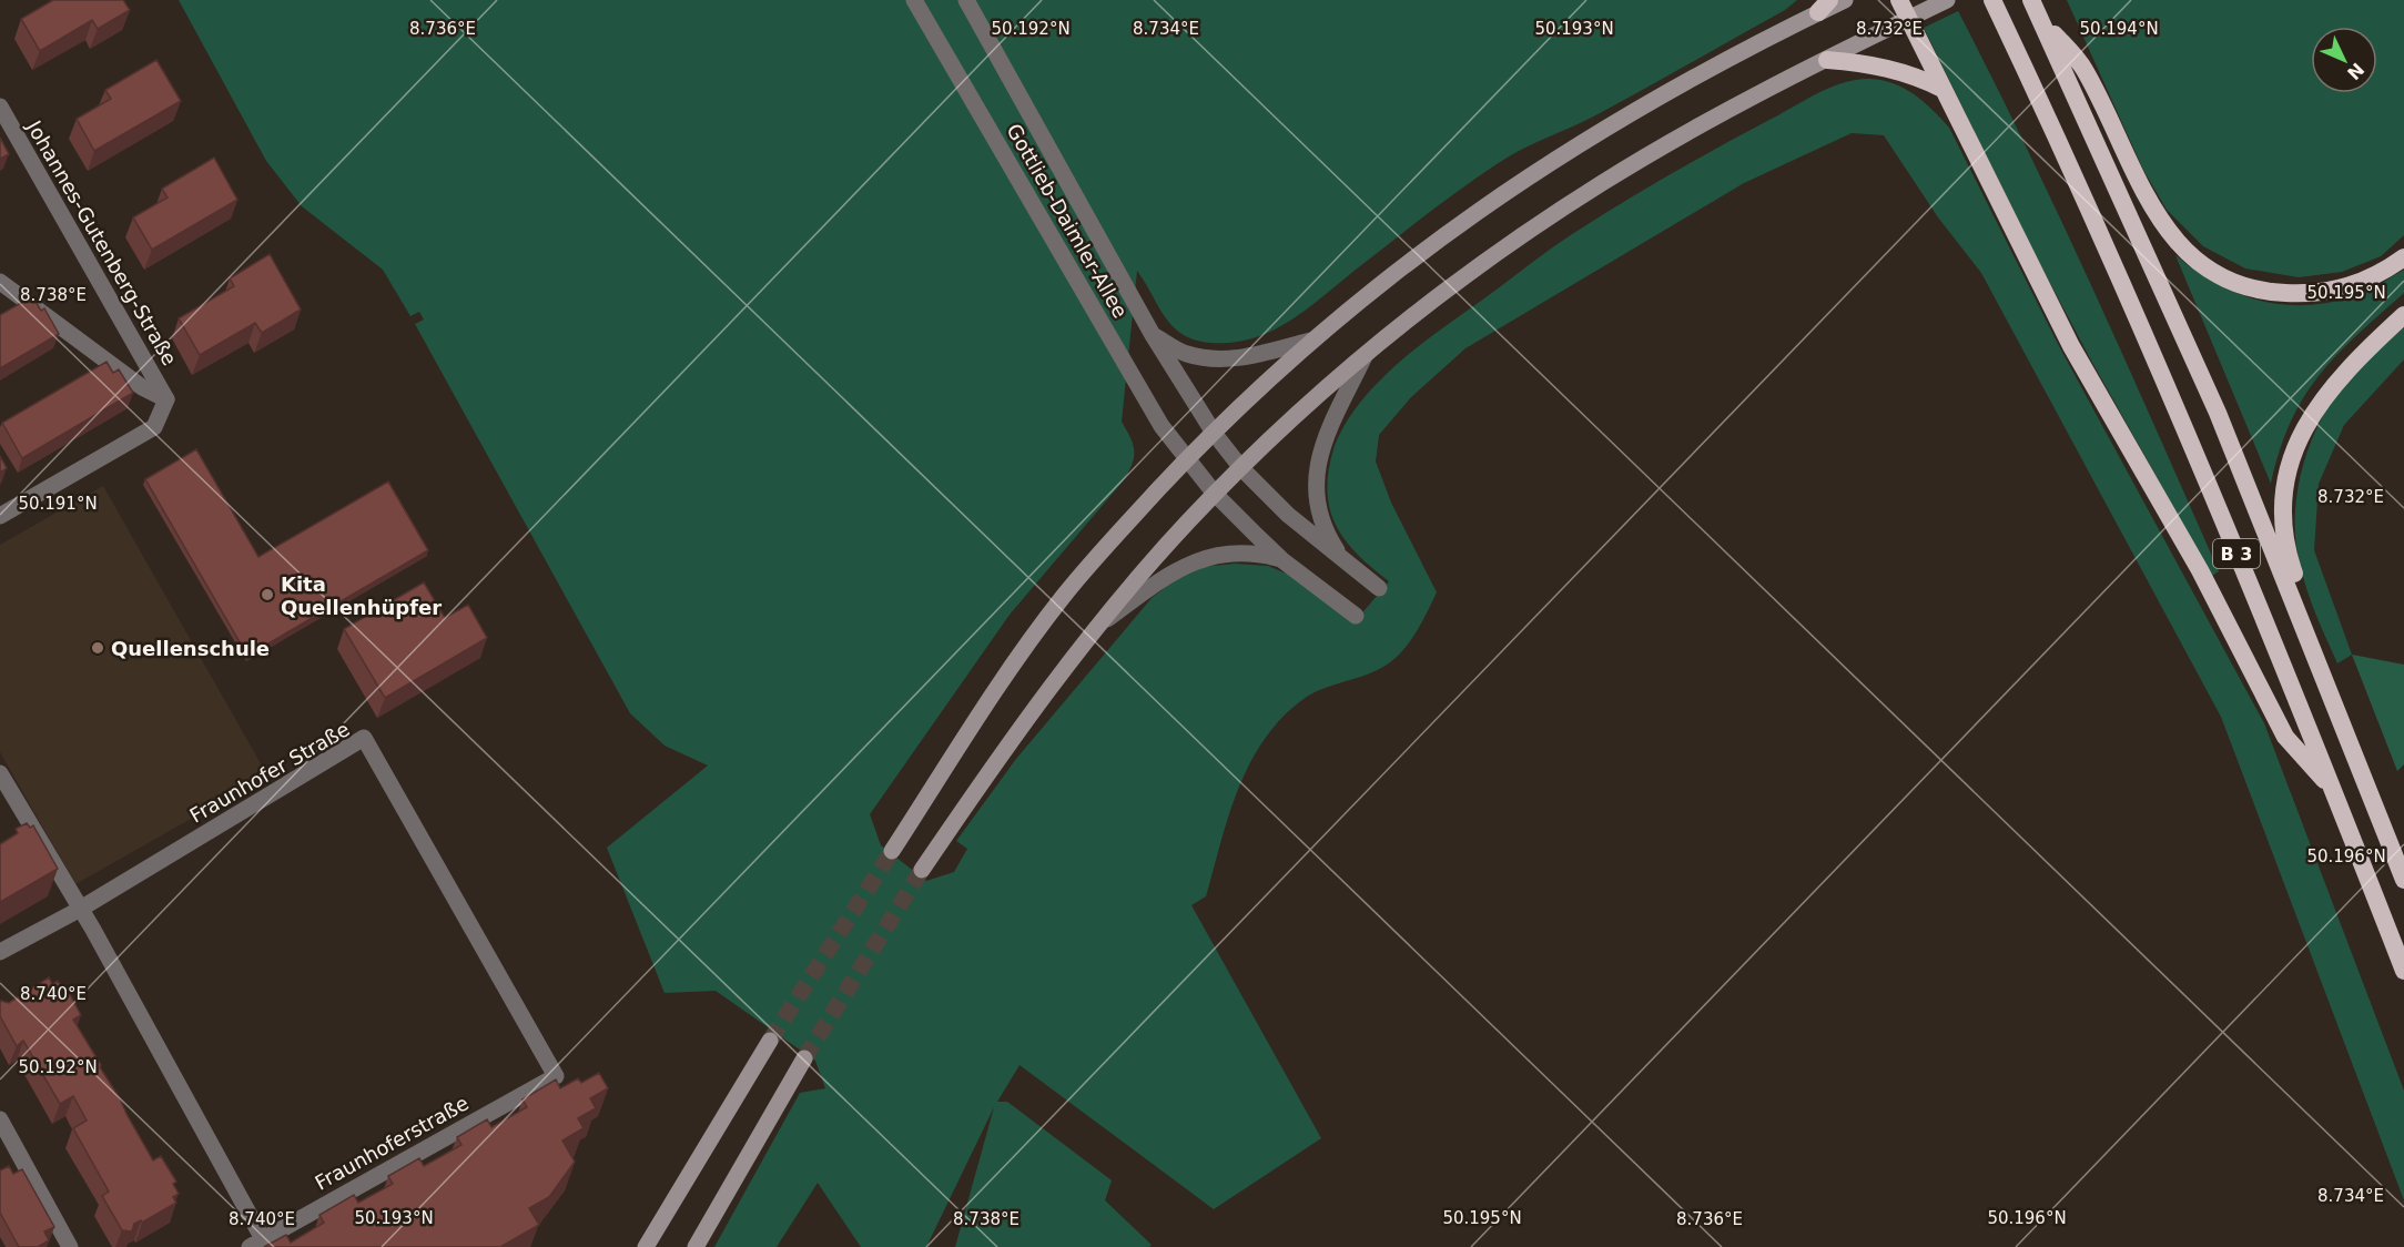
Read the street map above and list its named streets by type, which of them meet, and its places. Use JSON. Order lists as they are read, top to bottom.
{
  "streets": {
    "highway": ["B 3"],
    "street": [
      "Gottlieb-Daimler-Allee",
      "Johannes-Gutenberg-Straße",
      "Fraunhofer Straße",
      "Fraunhoferstraße"
    ]
  },
  "crossings": [
    ["Fraunhofer Straße", "Fraunhoferstraße"]
  ],
  "places": ["Kita Quellenhüpfer", "Quellenschule"],
  "north": "bottom right",
  "coordinates": [
    "8.736°E",
    "8.734°E",
    "8.732°E",
    "50.192°N",
    "50.193°N",
    "50.194°N",
    "50.195°N",
    "8.738°E",
    "50.191°N",
    "50.196°N",
    "8.740°E"
  ]
}
